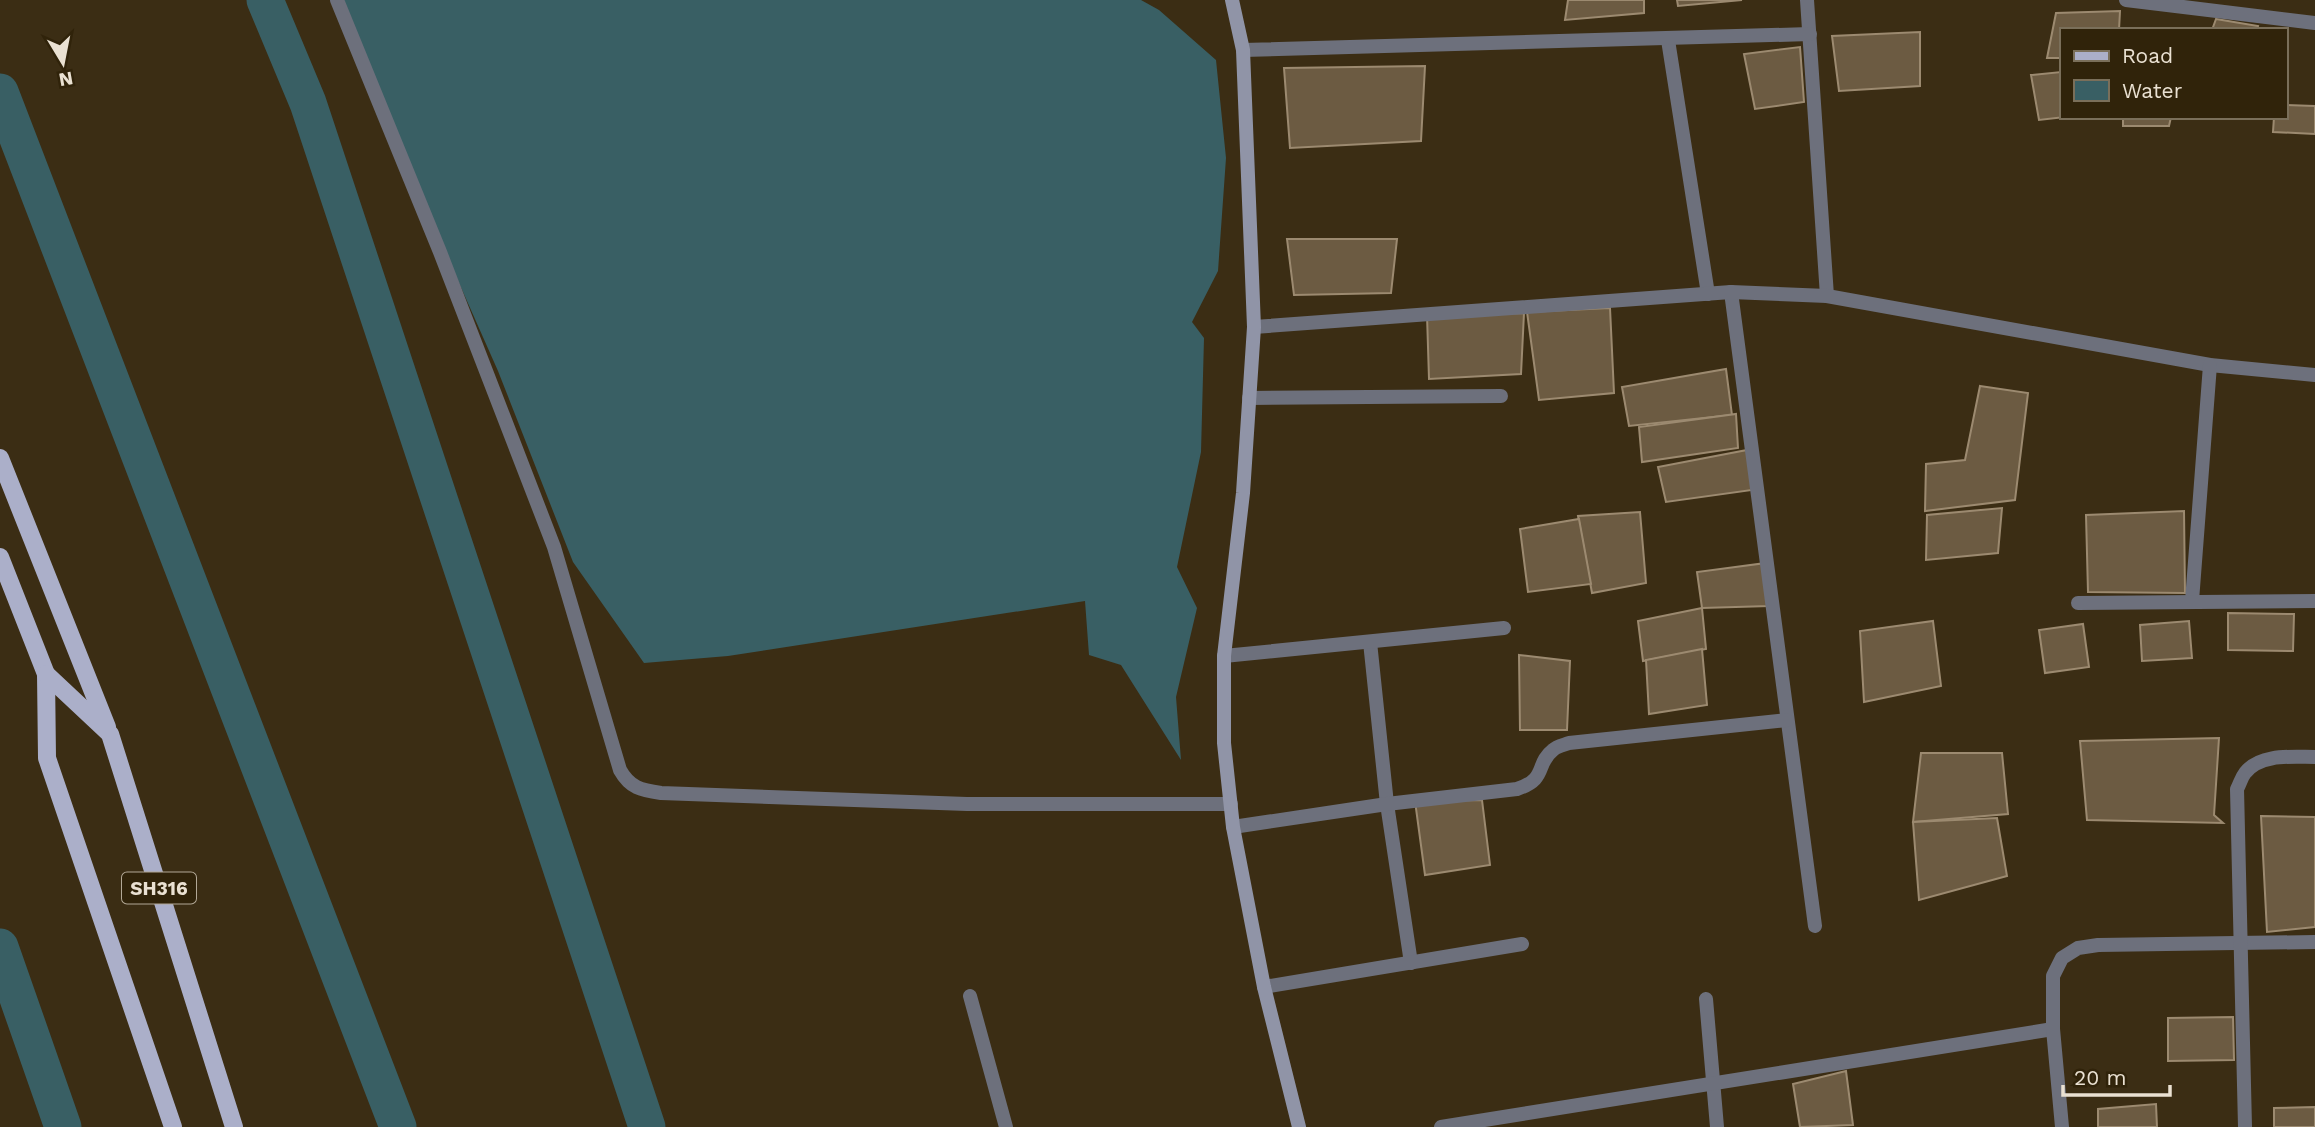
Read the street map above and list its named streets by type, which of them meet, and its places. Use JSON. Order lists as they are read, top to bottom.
{
  "streets": {
    "main road": ["SH316"]
  },
  "legend": ["Road", "Water"],
  "scale_bar": "20 m",
  "north": "bottom"
}
